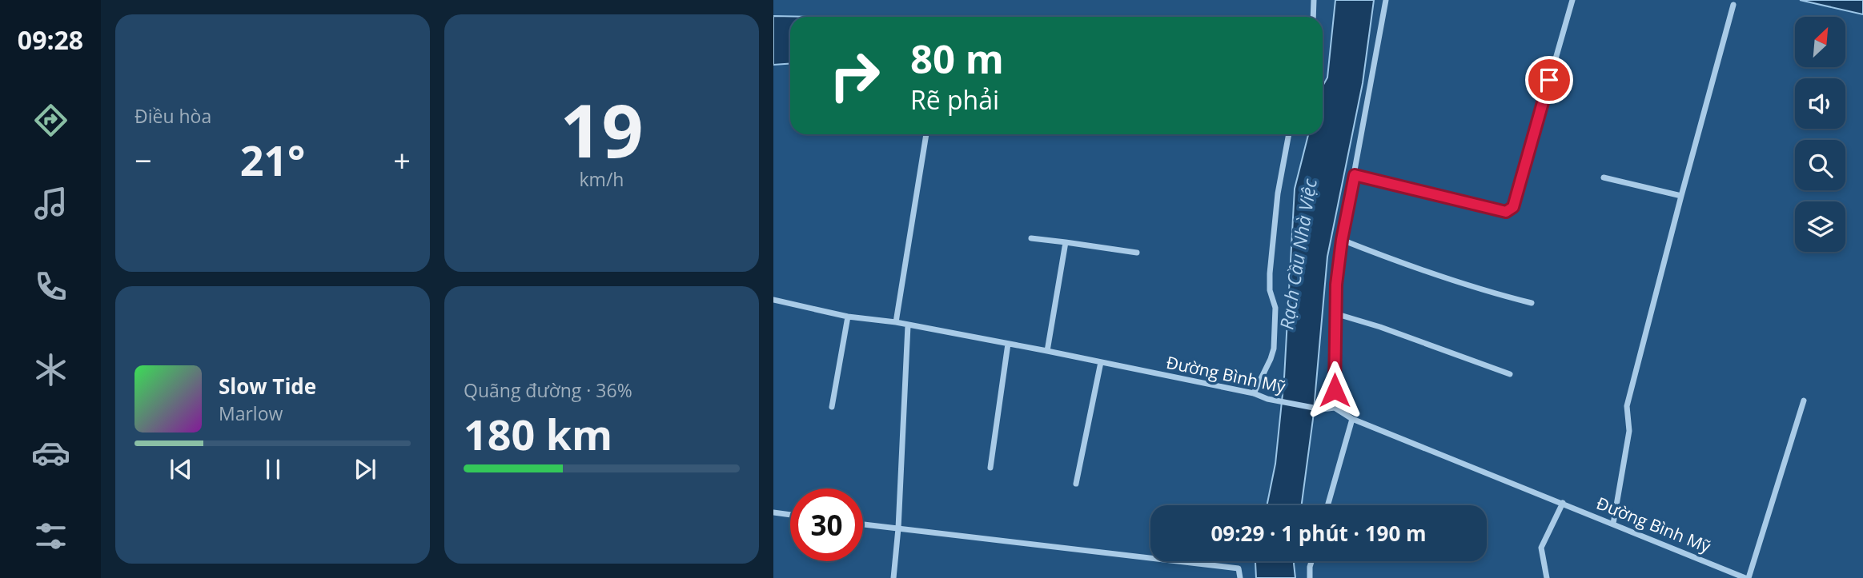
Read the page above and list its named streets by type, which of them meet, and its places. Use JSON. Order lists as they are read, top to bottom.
{
  "streets": {
    "street": ["Đường Bình Mỹ"]
  },
  "water": ["Rạch Cầu Nhà Việc"],
  "north": "top right",
  "page": {
    "tabs": "09:28",
    "tile": [
      "Điều hòa",
      ["19", "km/h"],
      ["Quãng đường · 36%", "180 km"]
    ],
    "turn": ["80 m", "Rẽ phải"],
    "heat": ["−", "21°", "+"],
    "song": ["Slow Tide", "Marlow"],
    "limit": "30",
    "trip": "09:29 · 1 phút · 190 m"
  }
}
